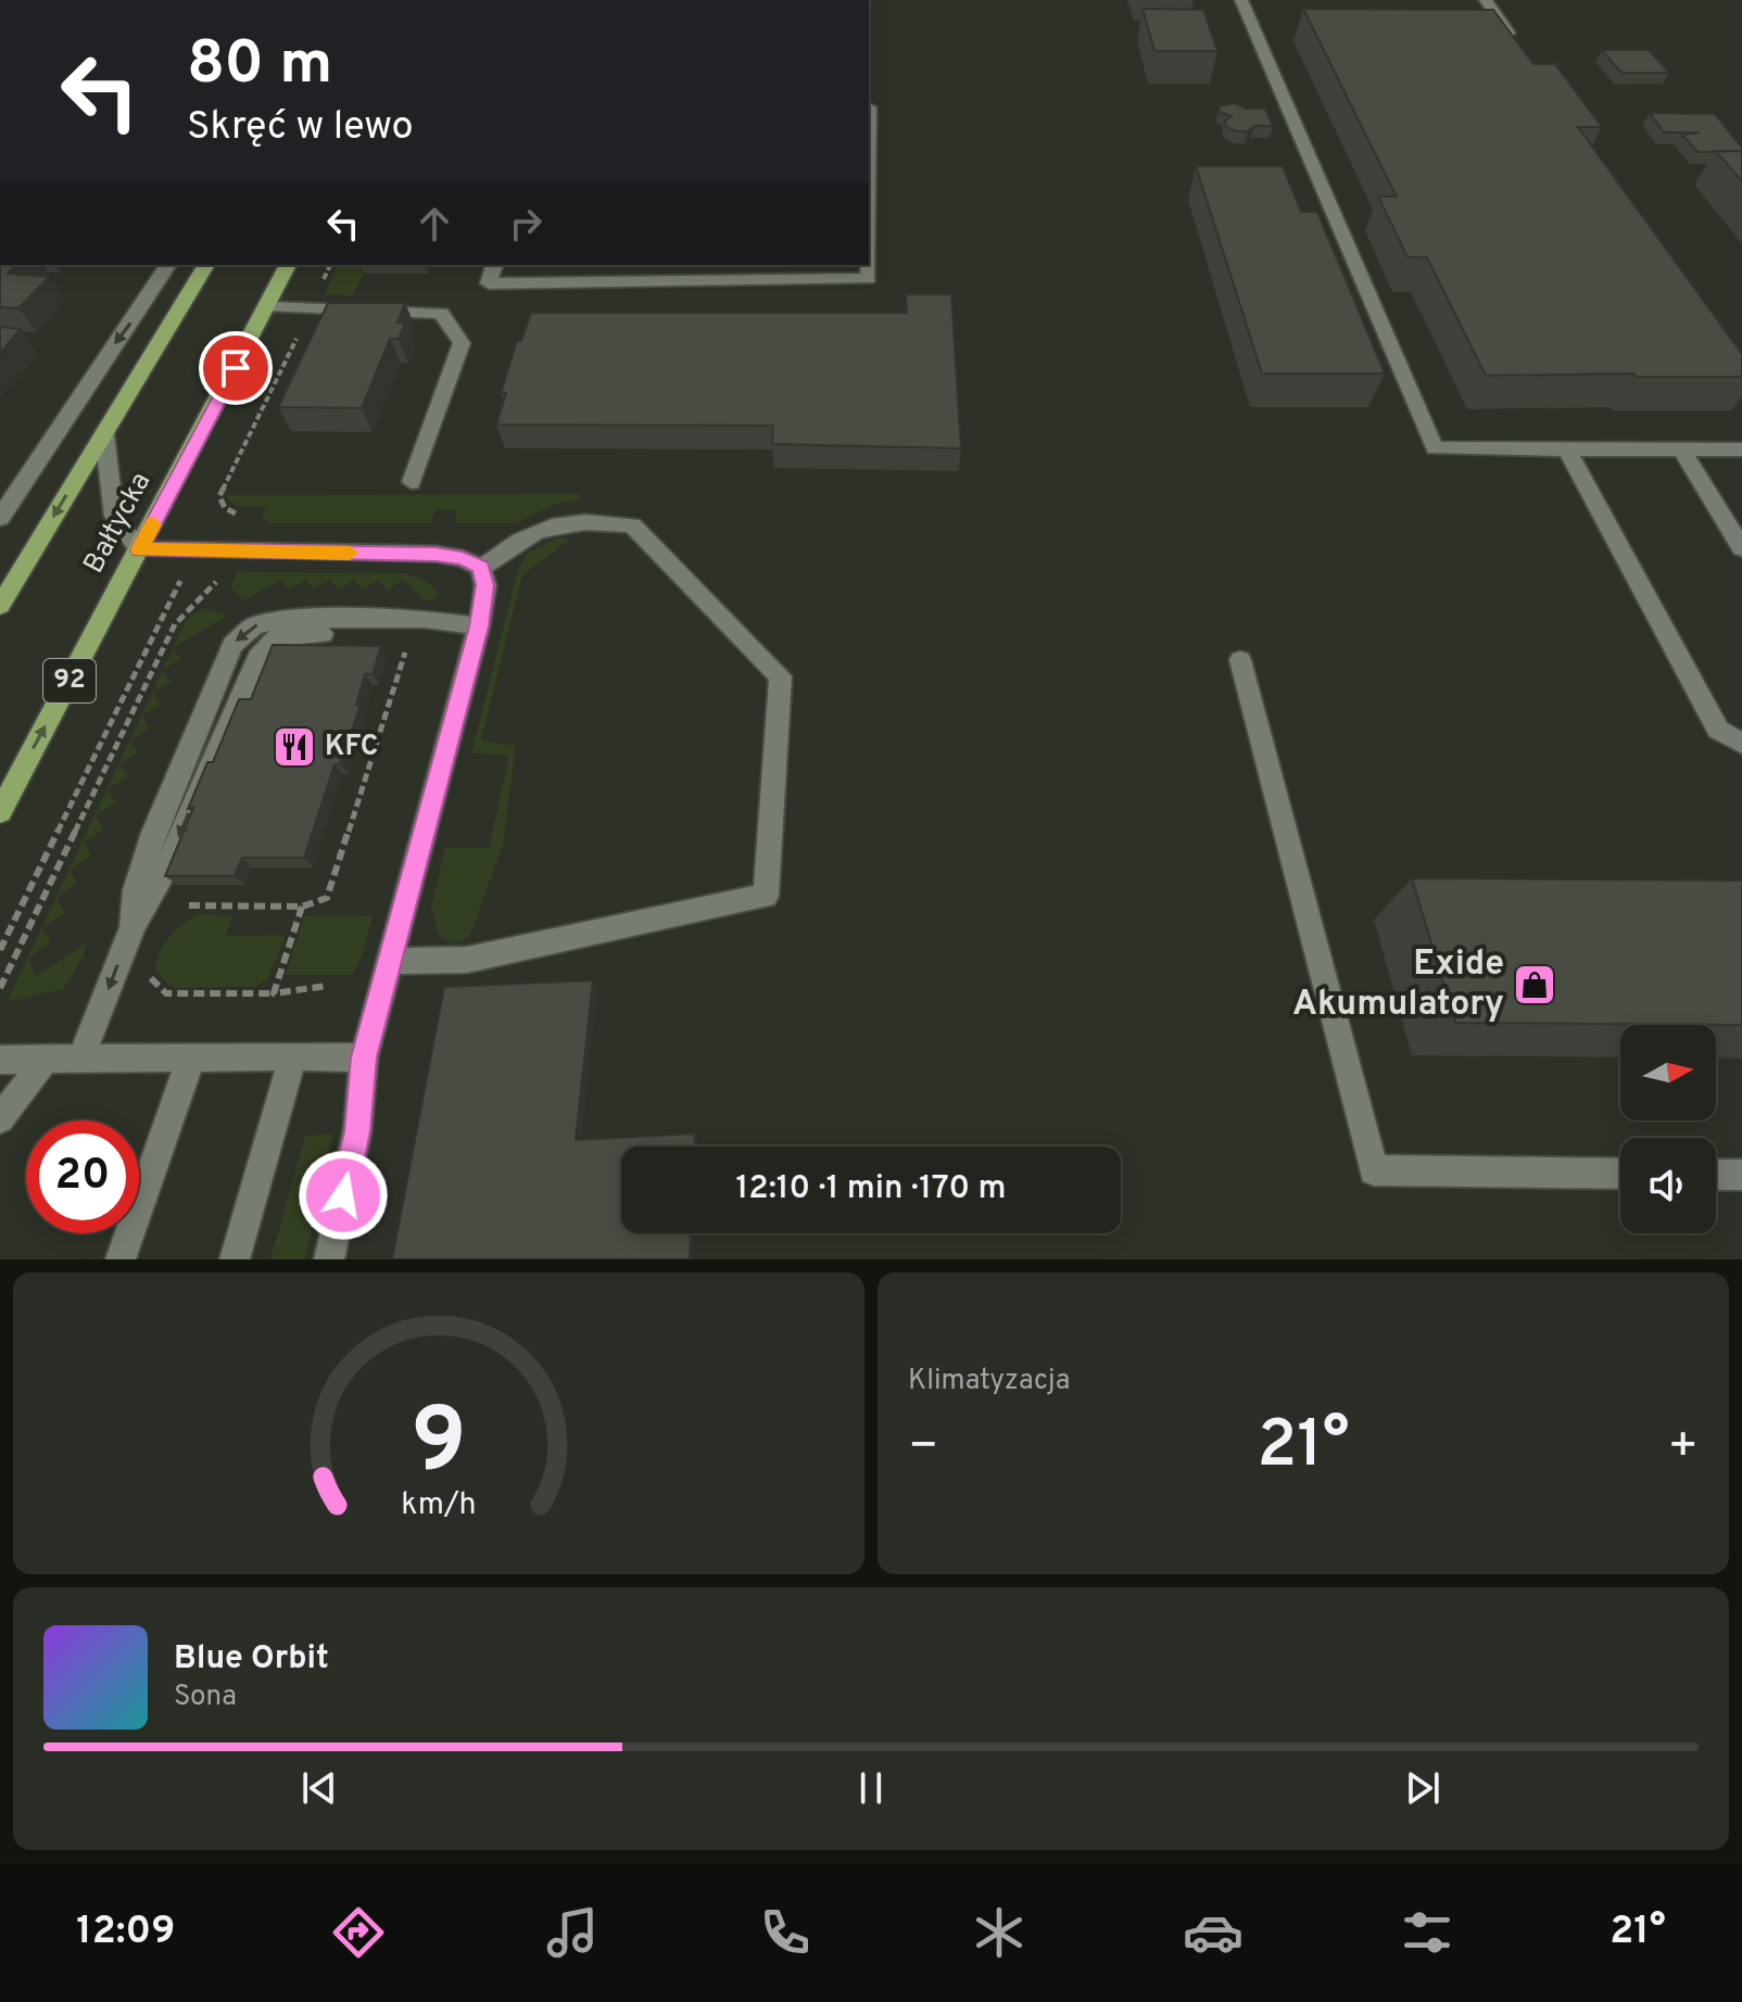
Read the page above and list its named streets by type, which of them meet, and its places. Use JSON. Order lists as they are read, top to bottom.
{
  "streets": {
    "main road": ["Bałtycka", "92"]
  },
  "places": {
    "restaurant": ["KFC"],
    "shop": ["Exide Akumulatory"]
  },
  "north": "right",
  "page": {
    "turn": ["80 m", "Skręć w lewo"],
    "limit": "20",
    "trip": "12:10 · 1 min · 170 m",
    "tile": "Klimatyzacja",
    "heat": ["−", "21°", "+"],
    "song": ["Blue Orbit", "Sona"],
    "tabs": ["12:09", "21°"],
    "gauge": ["9", "km/h"]
  }
}
